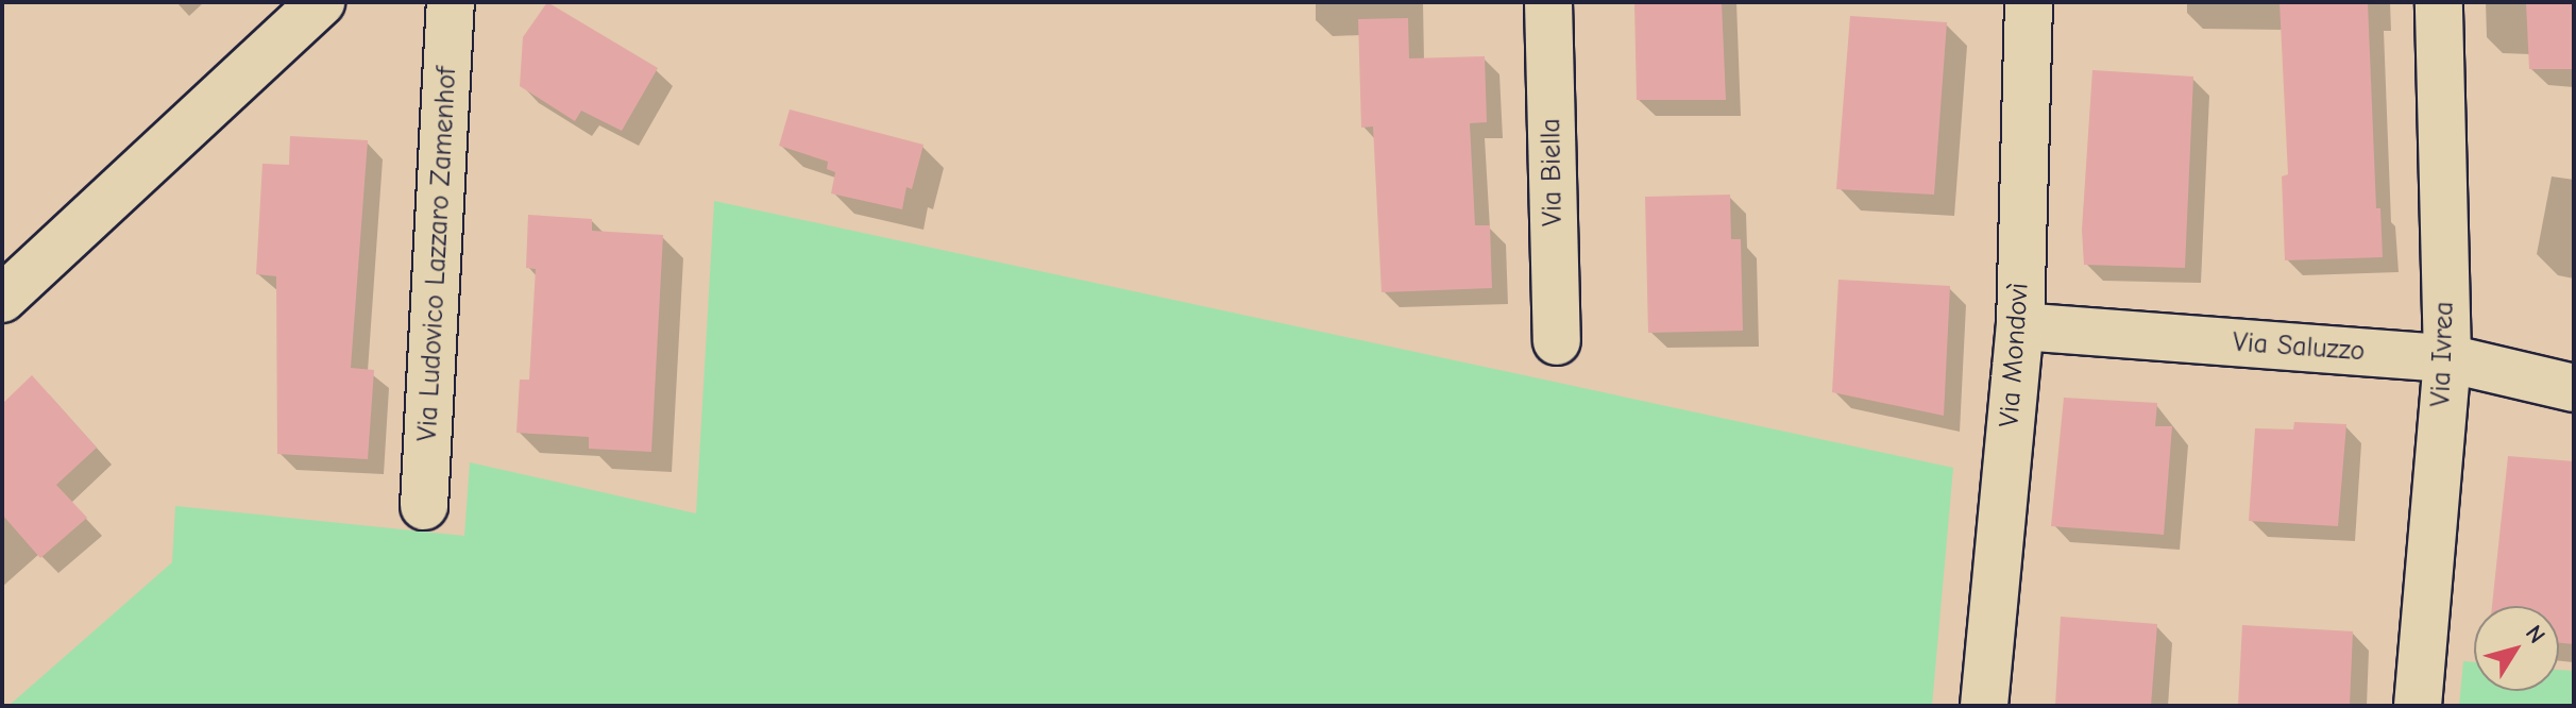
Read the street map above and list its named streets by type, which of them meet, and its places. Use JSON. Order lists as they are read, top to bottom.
{
  "streets": {
    "street": [
      "Via Biella",
      "Via Ludovico Lazzaro Zamenhof",
      "Via Saluzzo",
      "Via Ivrea",
      "Via Mondovì"
    ]
  },
  "crossings": [
    ["Via Saluzzo", "Via Ivrea"],
    ["Via Saluzzo", "Via Mondovì"]
  ],
  "north": "top right"
}
